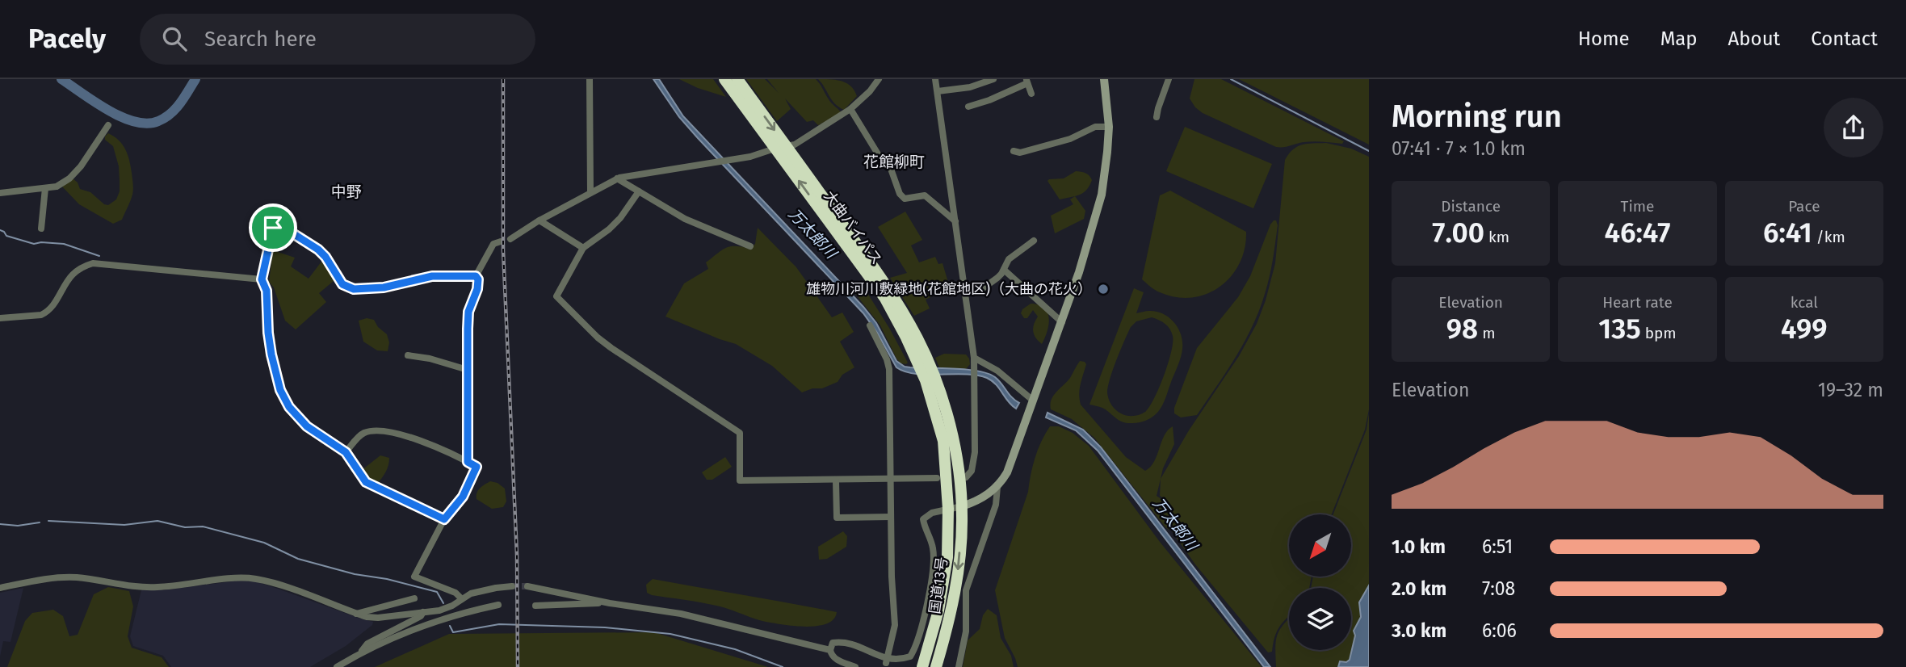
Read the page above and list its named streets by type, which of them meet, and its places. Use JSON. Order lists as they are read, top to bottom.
{
  "streets": {
    "highway": ["大曲バイパス", "国道13号"]
  },
  "crossings": [
    ["大曲バイパス", "国道13号"]
  ],
  "districts": ["花館柳町", "中野"],
  "water": ["万太郎川"],
  "places": ["雄物川河川敷緑地(花館地区)（大曲の花火）"],
  "north": "bottom left",
  "page": {
    "header": "Pacely",
    "search": "Search here",
    "nav": [
      "Home",
      "Map",
      "About",
      "Contact"
    ],
    "heading": ["Morning run", "07:41 · 7 × 1.0 km"],
    "stats": [
      ["Distance", "7.00 km"],
      ["Time", "46:47"],
      ["Pace", "6:41 /km"],
      ["Elevation", "98 m"],
      ["Heart rate", "135 bpm"],
      ["kcal", "499"]
    ],
    "chart": ["Elevation", "19–32 m"],
    "list": [
      {
        "name": "1.0 km",
        "note": "6:51"
      },
      {
        "name": "2.0 km",
        "note": "7:08"
      },
      {
        "name": "3.0 km",
        "note": "6:06"
      }
    ]
  }
}
